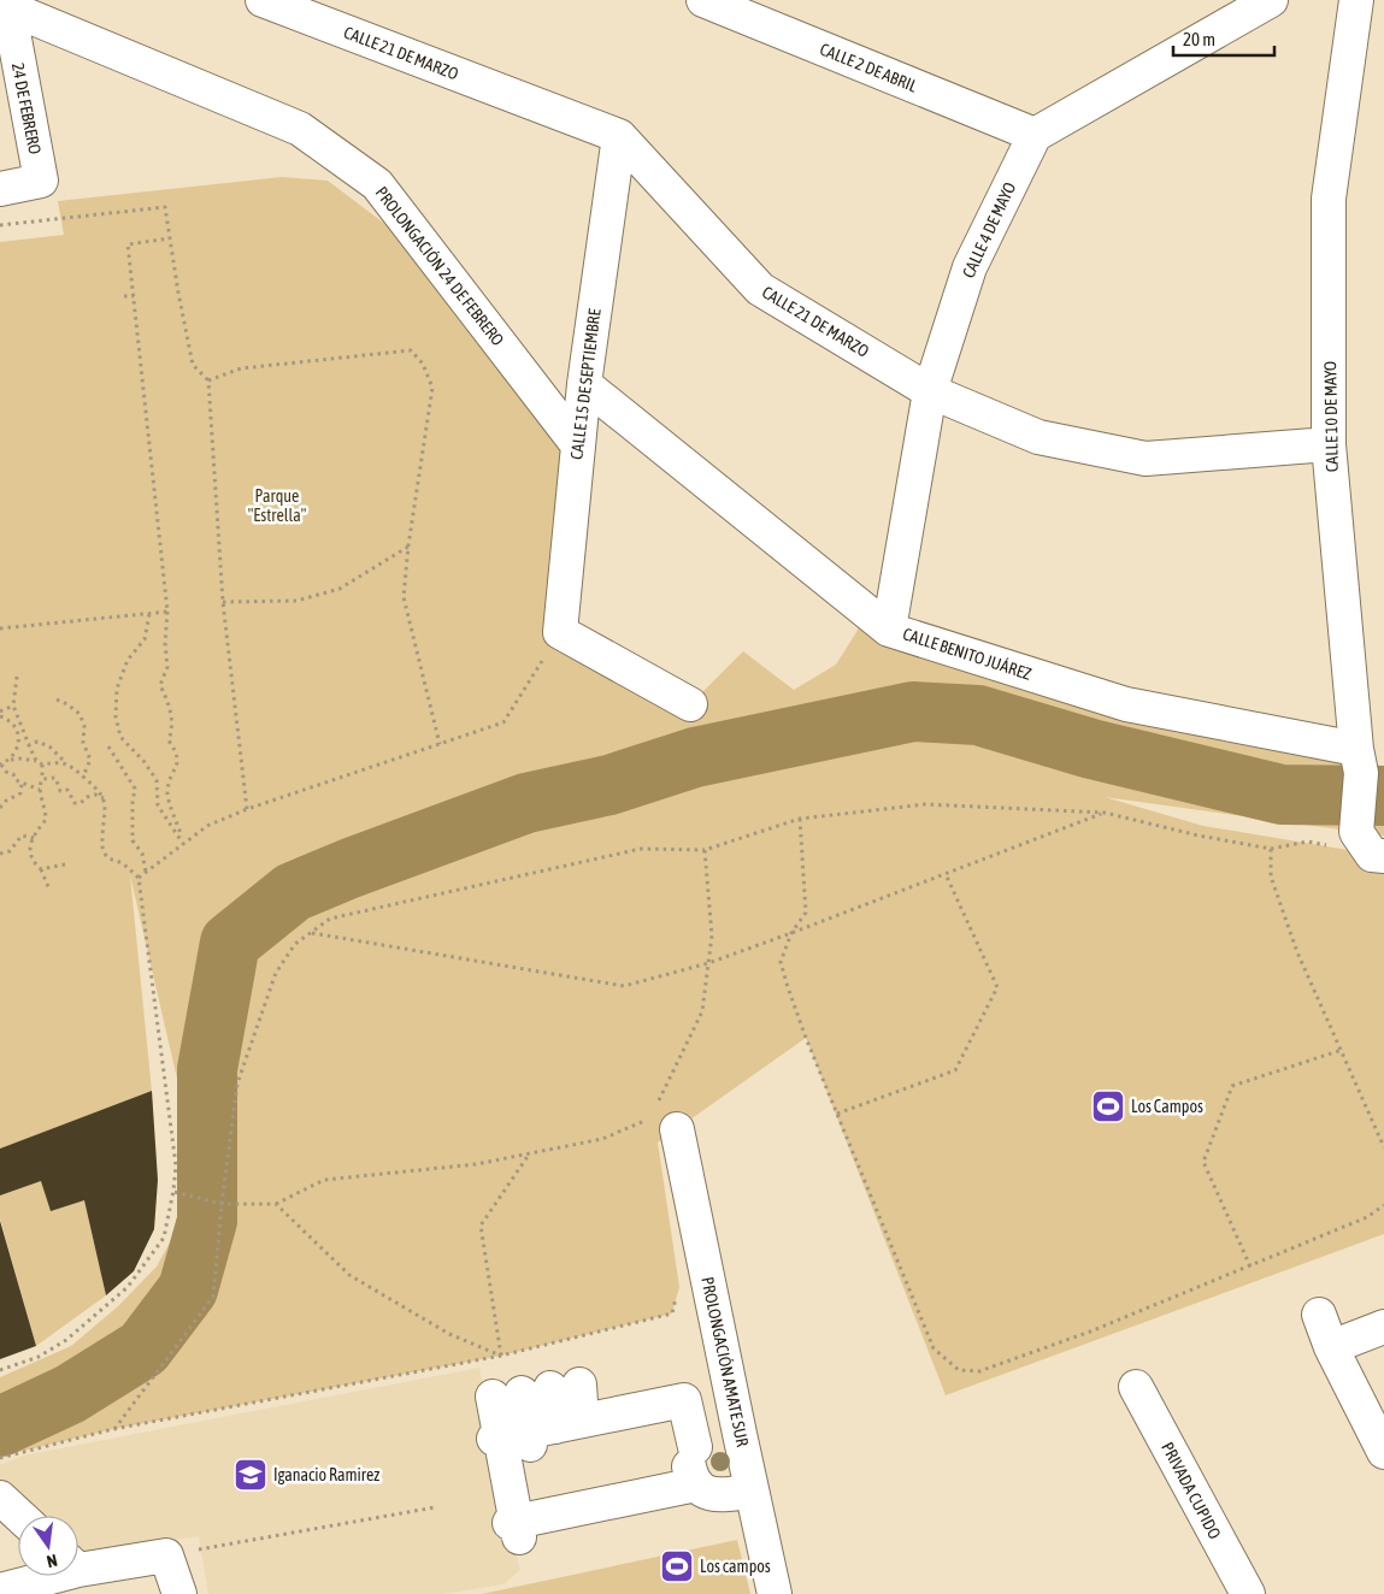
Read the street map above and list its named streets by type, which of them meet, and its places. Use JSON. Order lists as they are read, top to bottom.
{
  "streets": {
    "street": [
      "CALLE 21 DE MARZO",
      "CALLE 2 DE ABRIL",
      "24 DE FEBRERO",
      "CALLE 4 DE MAYO",
      "PROLONGACIÓN 24 DE FEBRERO",
      "CALLE 15 DE SEPTIEMBRE",
      "CALLE 10 DE MAYO",
      "CALLE BENITO JUÁREZ",
      "PROLONGACIÓN AMATE SUR",
      "PRIVADA CUPIDO"
    ]
  },
  "crossings": [
    ["CALLE 21 DE MARZO", "CALLE 4 DE MAYO"],
    ["CALLE 21 DE MARZO", "CALLE 15 DE SEPTIEMBRE"],
    ["CALLE 21 DE MARZO", "CALLE 10 DE MAYO"],
    ["CALLE 2 DE ABRIL", "CALLE 4 DE MAYO"],
    ["24 DE FEBRERO", "PROLONGACIÓN 24 DE FEBRERO"],
    ["CALLE 4 DE MAYO", "CALLE BENITO JUÁREZ"],
    ["PROLONGACIÓN 24 DE FEBRERO", "CALLE 15 DE SEPTIEMBRE"],
    ["CALLE 15 DE SEPTIEMBRE", "CALLE BENITO JUÁREZ"],
    ["CALLE 10 DE MAYO", "CALLE BENITO JUÁREZ"]
  ],
  "parks": ["Parque \"Estrella\""],
  "places": {
    "sports": ["Los Campos", "Los campos"],
    "school or university": ["Iganacio Ramirez"]
  },
  "scale_bar": "20 m",
  "north": "bottom"
}
